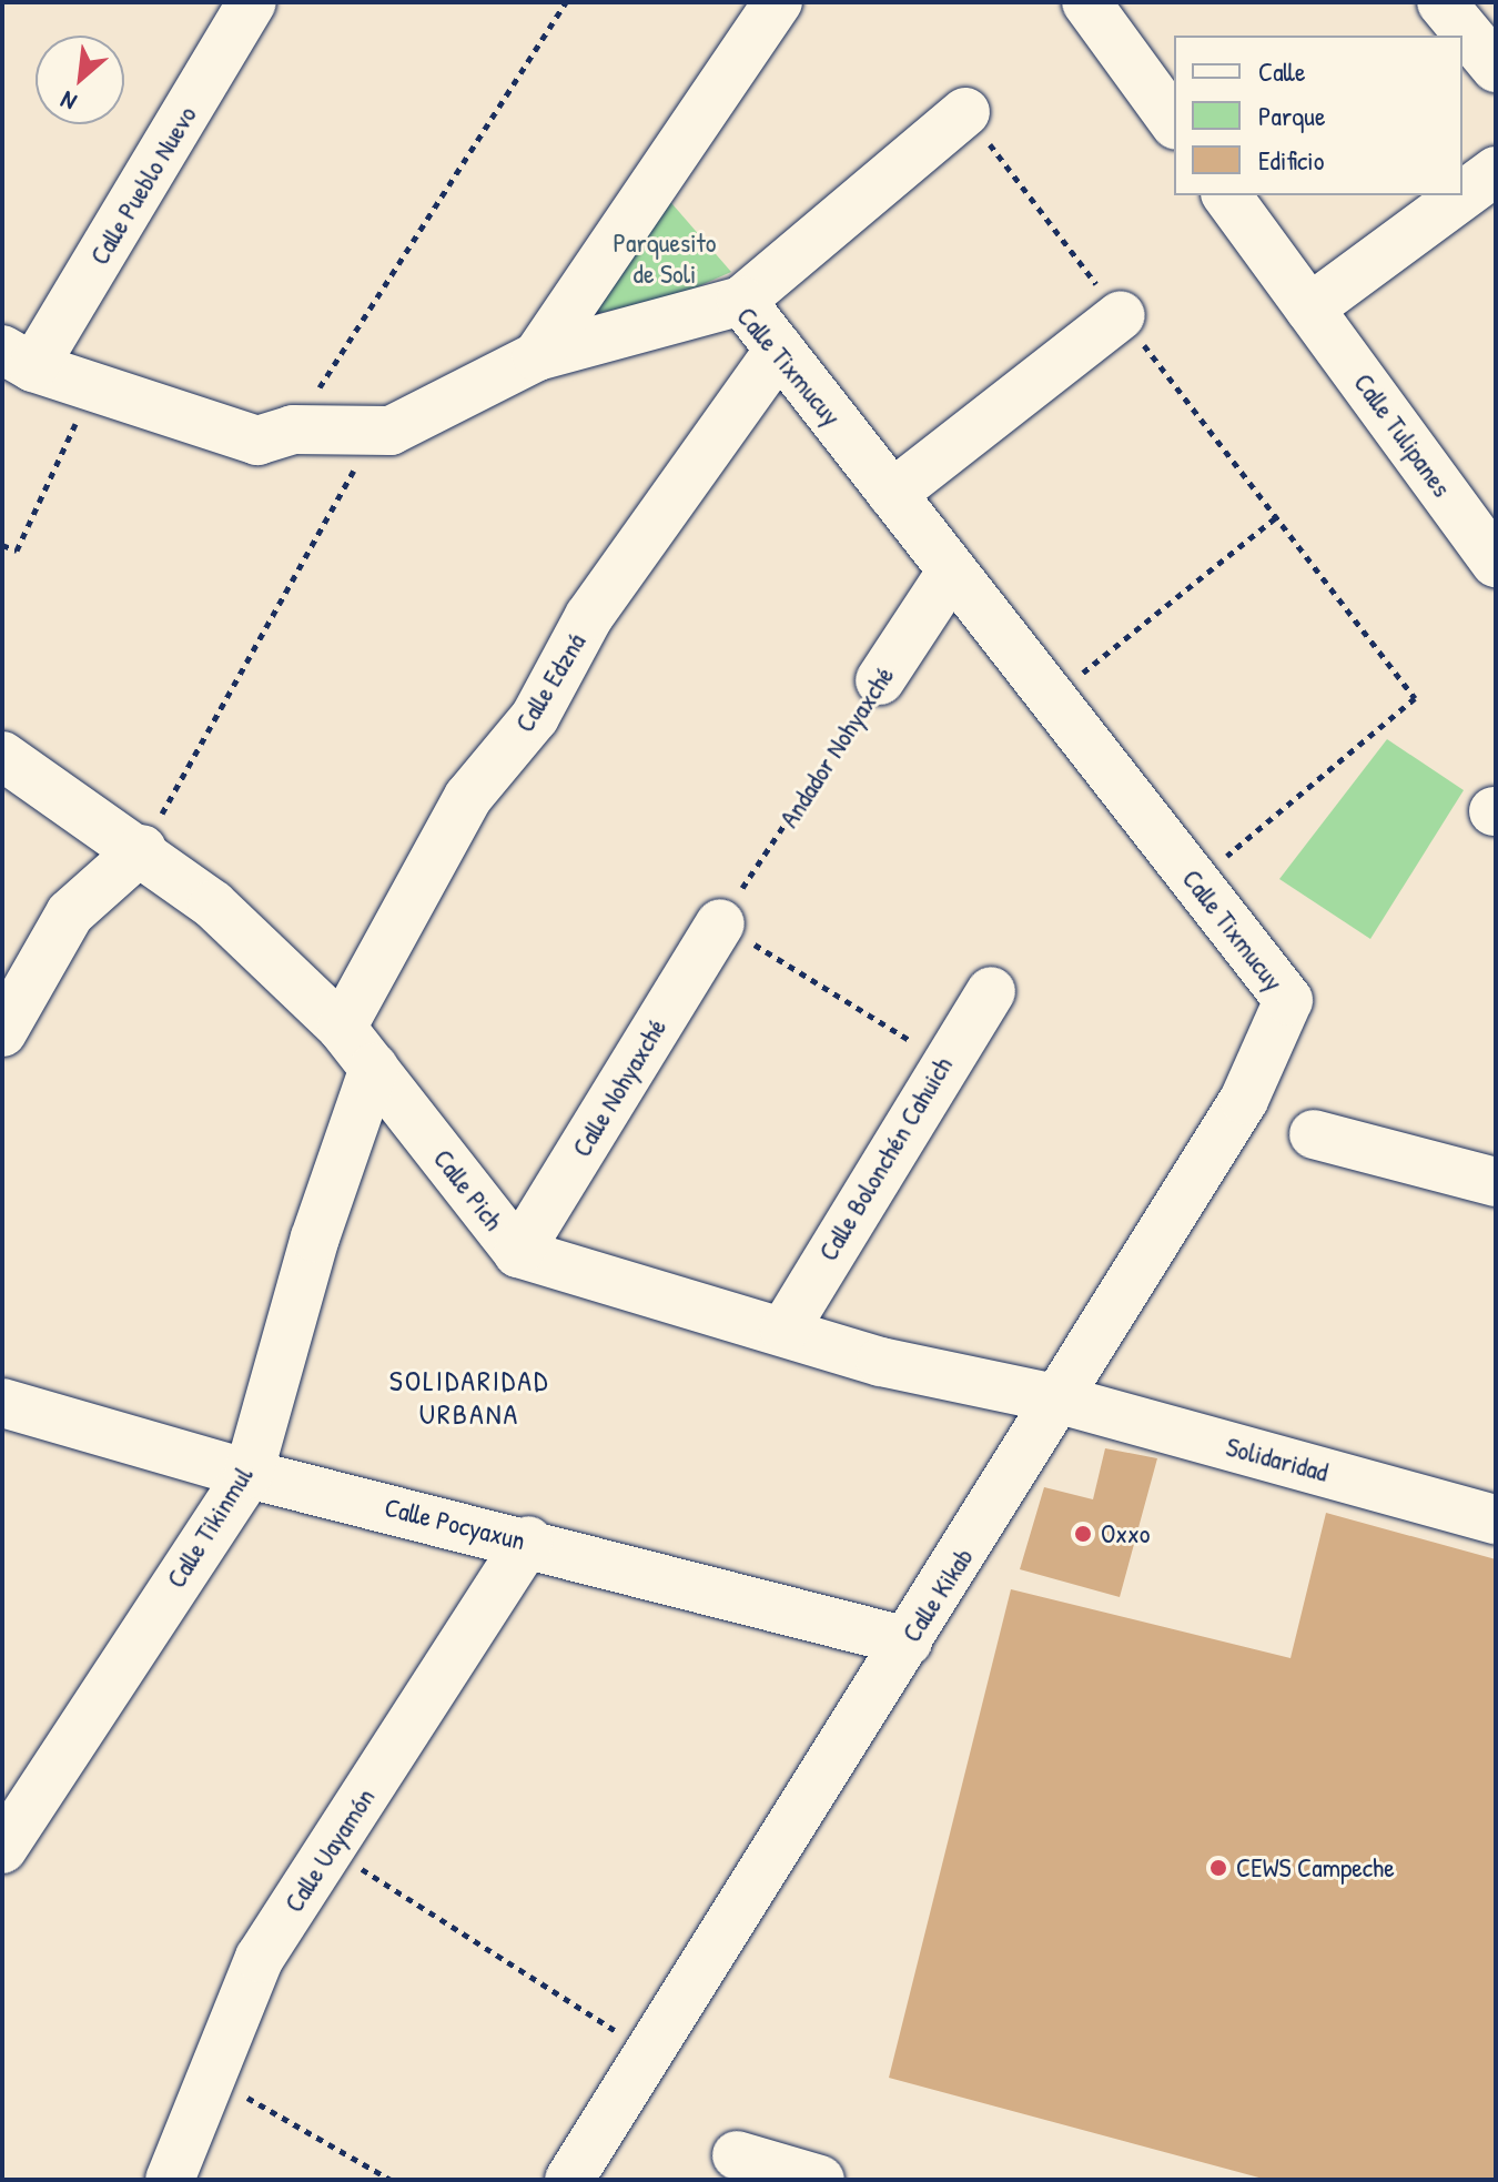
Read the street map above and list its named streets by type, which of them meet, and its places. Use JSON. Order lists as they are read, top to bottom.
{
  "streets": {
    "street": [
      "Calle Pueblo Nuevo",
      "Calle Tixmucuy",
      "Calle Tulipanes",
      "Calle Edzná",
      "Andador Nohyaxché",
      "Calle Nohyaxché",
      "Calle Bolonchén Cahuich",
      "Calle Pich",
      "Solidaridad",
      "Calle Pocyaxun",
      "Calle Tikinmul",
      "Calle Kikab",
      "Calle Uayamón"
    ]
  },
  "crossings": [
    ["Calle Pueblo Nuevo", "Calle Tixmucuy"],
    ["Calle Tixmucuy", "Calle Edzná"],
    ["Calle Tixmucuy", "Andador Nohyaxché"],
    ["Calle Tixmucuy", "Calle Kikab"],
    ["Calle Edzná", "Calle Pich"],
    ["Andador Nohyaxché", "Calle Nohyaxché"],
    ["Calle Nohyaxché", "Calle Pich"],
    ["Calle Bolonchén Cahuich", "Calle Pich"],
    ["Calle Pich", "Solidaridad"],
    ["Calle Pich", "Calle Tikinmul"],
    ["Calle Pich", "Calle Kikab"],
    ["Solidaridad", "Calle Kikab"],
    ["Calle Pocyaxun", "Calle Tikinmul"],
    ["Calle Pocyaxun", "Calle Kikab"],
    ["Calle Pocyaxun", "Calle Uayamón"]
  ],
  "districts": ["SOLIDARIDAD URBANA"],
  "parks": ["Parquesito de Soli"],
  "places": ["Oxxo", "CEWS Campeche"],
  "legend": ["Calle", "Parque", "Edificio"],
  "north": "bottom left"
}
